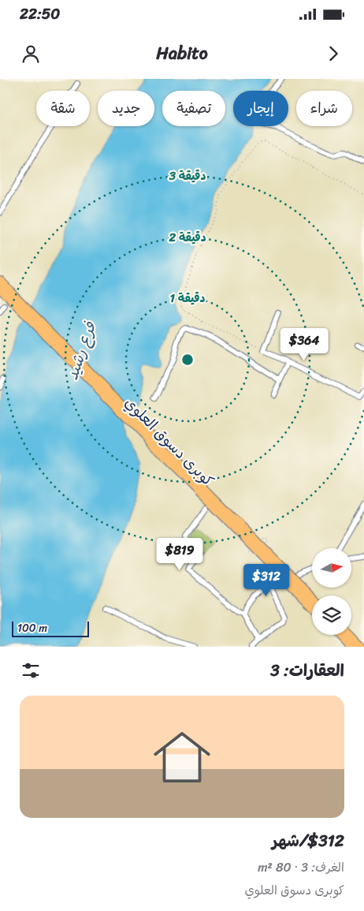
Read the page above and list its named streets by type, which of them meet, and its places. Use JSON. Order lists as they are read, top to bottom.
{
  "streets": {
    "highway": ["كوبرى دسوق العلوي"]
  },
  "water": ["فرع رشيد"],
  "scale_bar": "100 m",
  "north": "right",
  "page": {
    "status": "22:50",
    "header": "Habito",
    "chip": [
      "شراء",
      "إيجار",
      "تصفية",
      "جديد",
      "شقة"
    ],
    "price": ["$364", "$819", "$312"],
    "scale": "100 m",
    "heading": "العقارات: 3",
    "list": [
      {
        "name": "$312/شهر",
        "note": "الغرف: 3 · 80 m² · كوبرى دسوق العلوي"
      }
    ]
  },
  "rings": ["3 دقيقة", "2 دقيقة", "1 دقيقة"]
}
